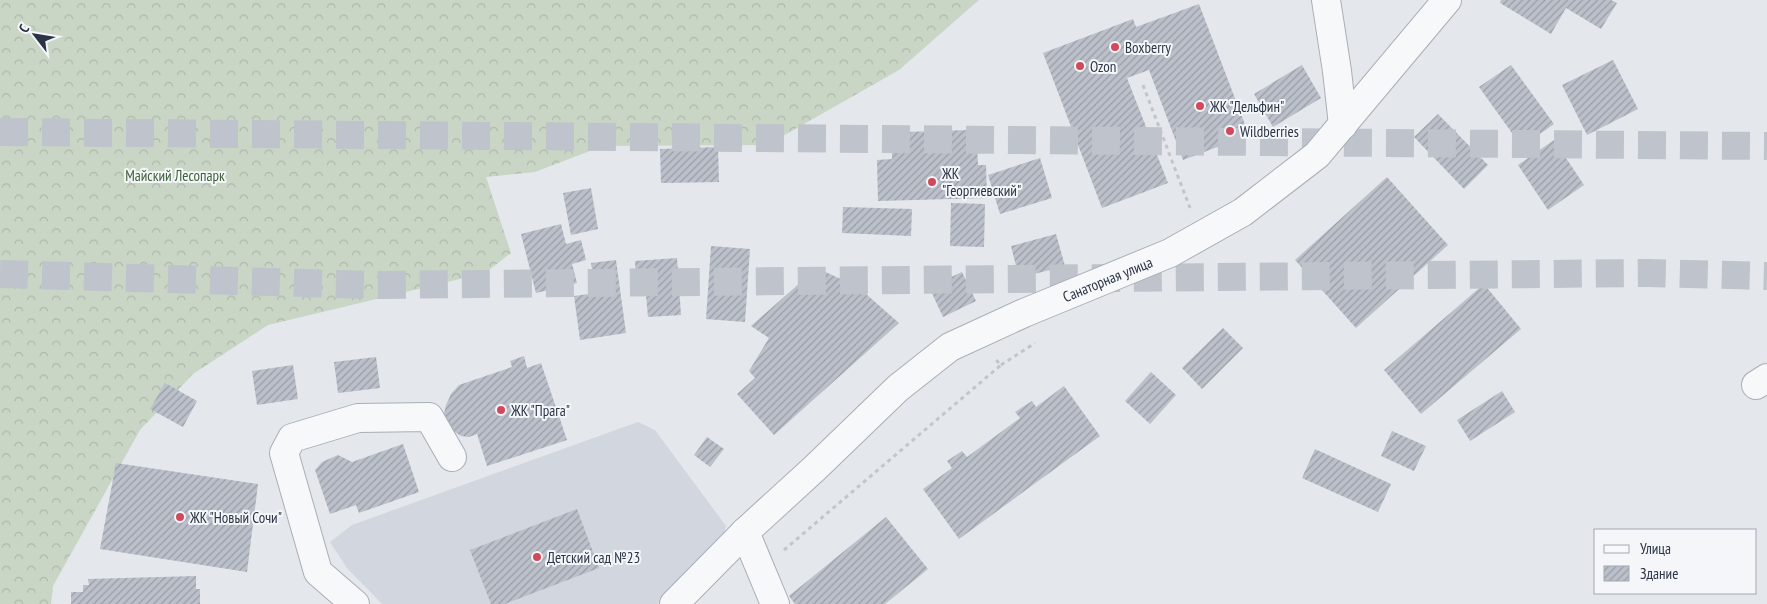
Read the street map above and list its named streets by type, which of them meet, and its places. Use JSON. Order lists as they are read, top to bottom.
{
  "streets": {
    "street": ["Санаторная улица"]
  },
  "parks": ["Майский Лесопарк"],
  "places": [
    "Boxberry",
    "Ozon",
    "ЖК \"Дельфин\"",
    "Wildberries",
    "ЖК \"Георгиевский\"",
    "ЖК \"Прага\"",
    "ЖК \"Новый Сочи\"",
    "Детский сад №23"
  ],
  "legend": ["Улица", "Здание"],
  "north": "top left"
}
